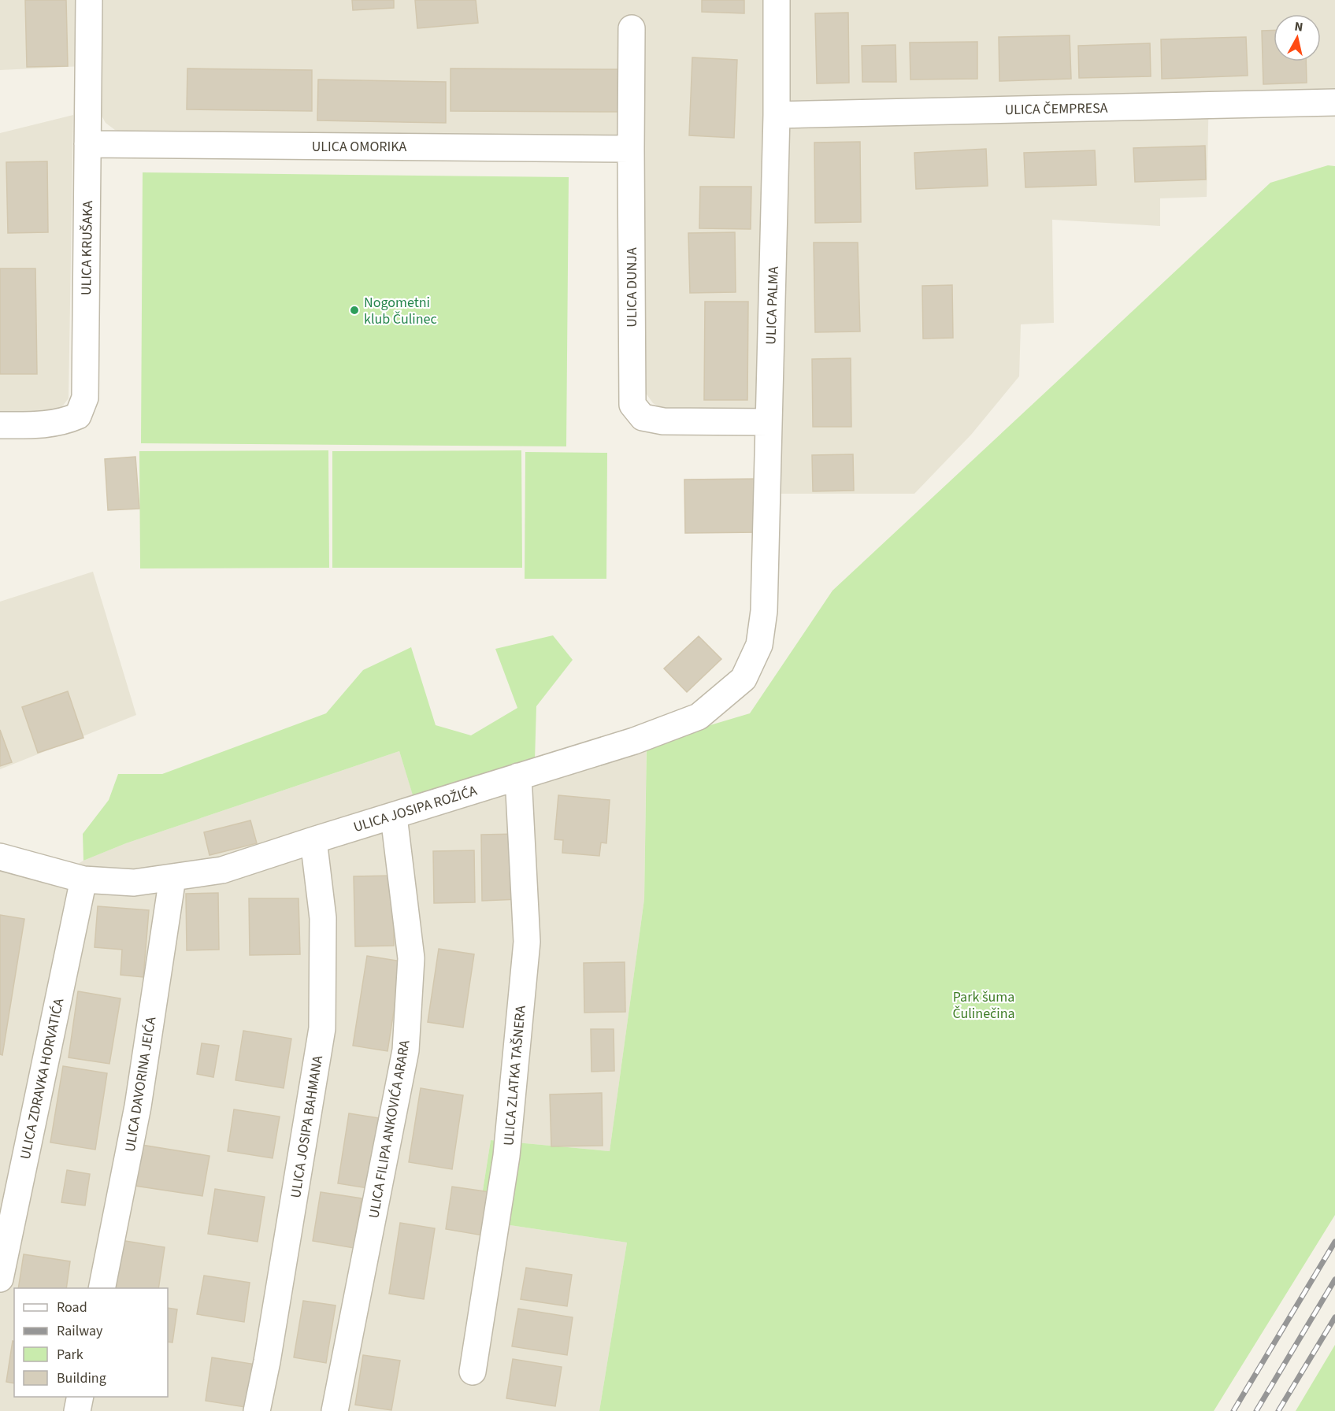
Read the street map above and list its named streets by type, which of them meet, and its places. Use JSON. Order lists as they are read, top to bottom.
{
  "streets": {
    "street": [
      "ULICA ČEMPRESA",
      "ULICA OMORIKA",
      "ULICA KRUŠAKA",
      "ULICA DUNJA",
      "ULICA PALMA",
      "ULICA JOSIPA ROŽIĆA",
      "ULICA ZLATKA TAŠNERA",
      "ULICA ZDRAVKA HORVATIĆA",
      "ULICA DAVORINA JEIĆA",
      "ULICA JOSIPA BAHMANA",
      "ULICA FILIPA ANKOVIĆA ARARA"
    ]
  },
  "crossings": [
    ["ULICA ČEMPRESA", "ULICA PALMA"],
    ["ULICA OMORIKA", "ULICA KRUŠAKA"],
    ["ULICA OMORIKA", "ULICA DUNJA"],
    ["ULICA DUNJA", "ULICA PALMA"],
    ["ULICA PALMA", "ULICA JOSIPA ROŽIĆA"],
    ["ULICA JOSIPA ROŽIĆA", "ULICA ZLATKA TAŠNERA"],
    ["ULICA JOSIPA ROŽIĆA", "ULICA ZDRAVKA HORVATIĆA"],
    ["ULICA JOSIPA ROŽIĆA", "ULICA DAVORINA JEIĆA"],
    ["ULICA JOSIPA ROŽIĆA", "ULICA JOSIPA BAHMANA"],
    ["ULICA JOSIPA ROŽIĆA", "ULICA FILIPA ANKOVIĆA ARARA"]
  ],
  "parks": ["Park šuma Čulinečina"],
  "places": ["Nogometni klub Čulinec"],
  "legend": [
    "Road",
    "Railway",
    "Park",
    "Building"
  ],
  "north": "top"
}
